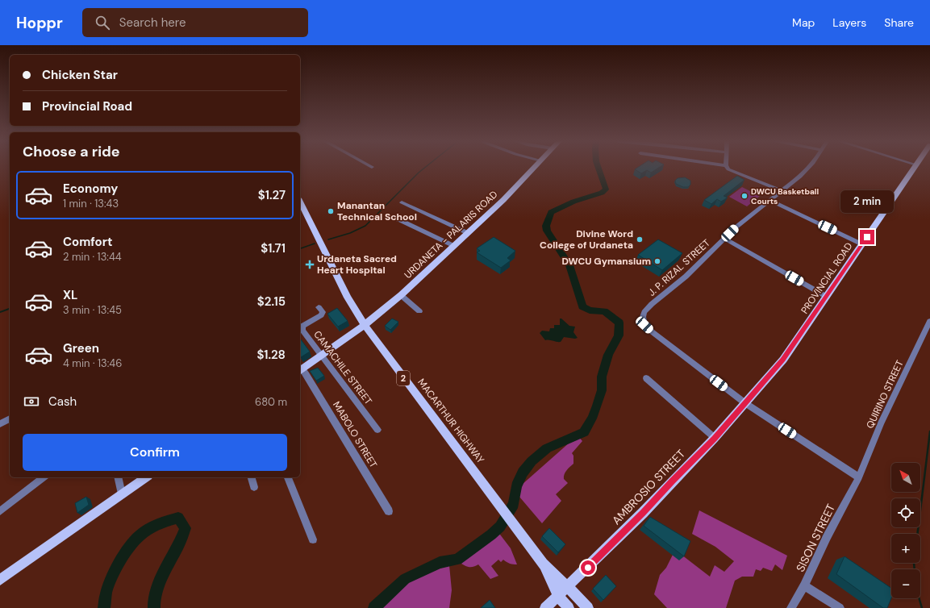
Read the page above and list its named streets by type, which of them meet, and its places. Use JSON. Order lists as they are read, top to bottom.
{
  "streets": {
    "main road": [
      "URDANETA - PALARIS ROAD",
      "PROVINCIAL ROAD",
      "2",
      "MACARTHUR HIGHWAY",
      "AMBROSIO STREET"
    ],
    "street": [
      "J. P. RIZAL STREET",
      "CAMACHILE STREET",
      "QUIRINO STREET",
      "MABOLO STREET",
      "SISON STREET"
    ]
  },
  "crossings": [
    ["URDANETA - PALARIS ROAD", "CAMACHILE STREET"],
    ["URDANETA - PALARIS ROAD", "MACARTHUR HIGHWAY"],
    ["URDANETA - PALARIS ROAD", "MABOLO STREET"],
    ["J. P. RIZAL STREET", "PROVINCIAL ROAD"],
    ["J. P. RIZAL STREET", "QUIRINO STREET"],
    ["J. P. RIZAL STREET", "AMBROSIO STREET"],
    ["J. P. RIZAL STREET", "SISON STREET"],
    ["PROVINCIAL ROAD", "AMBROSIO STREET"],
    ["QUIRINO STREET", "SISON STREET"],
    ["MACARTHUR HIGHWAY", "AMBROSIO STREET"]
  ],
  "places": {
    "other": [
      "DWCU Basketball Courts",
      "Manantan Technical School",
      "Divine Word College of Urdaneta",
      "DWCU Gymansium"
    ],
    "health": ["Urdaneta Sacred Heart Hospital"]
  },
  "north": "top left",
  "page": {
    "header": "Hoppr",
    "search": "Search here",
    "nav": ["Map", "Layers", "Share"],
    "banner": ["Chicken Star", "Provincial Road"],
    "heading": "Choose a ride",
    "list": [
      {
        "name": "Economy",
        "note": "1 min · 13:43",
        "value": "$1.27"
      },
      {
        "name": "Comfort",
        "note": "2 min · 13:44",
        "value": "$1.71"
      },
      {
        "name": "XL",
        "note": "3 min · 13:45",
        "value": "$2.15"
      },
      {
        "name": "Green",
        "note": "4 min · 13:46",
        "value": "$1.28"
      }
    ],
    "bubble": "2 min",
    "pay": ["Cash", "680 m"],
    "buttons": "Confirm",
    "map_buttons": ["+", "−"]
  }
}
